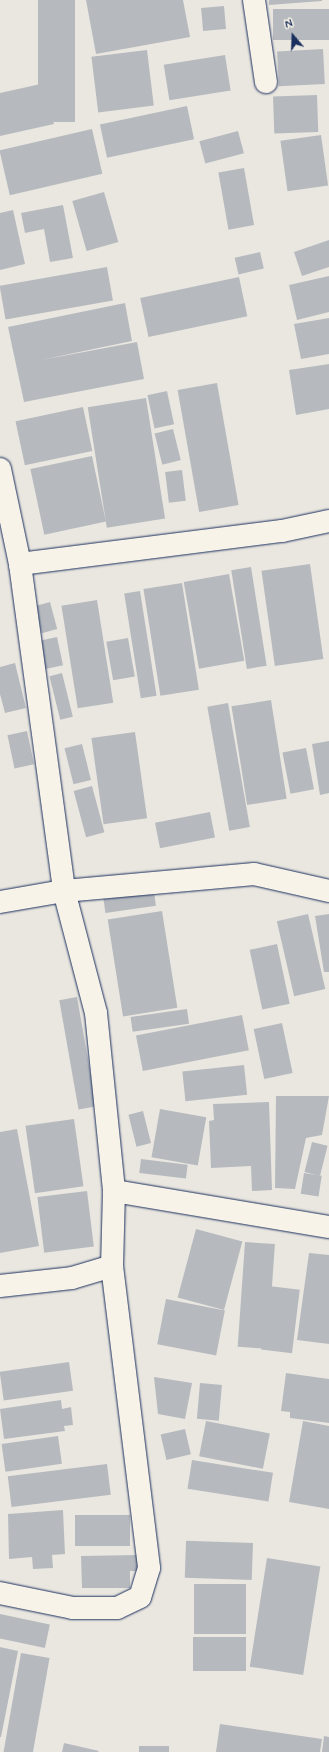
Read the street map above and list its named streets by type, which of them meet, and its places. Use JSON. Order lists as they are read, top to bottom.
{
  "north": "top"
}
